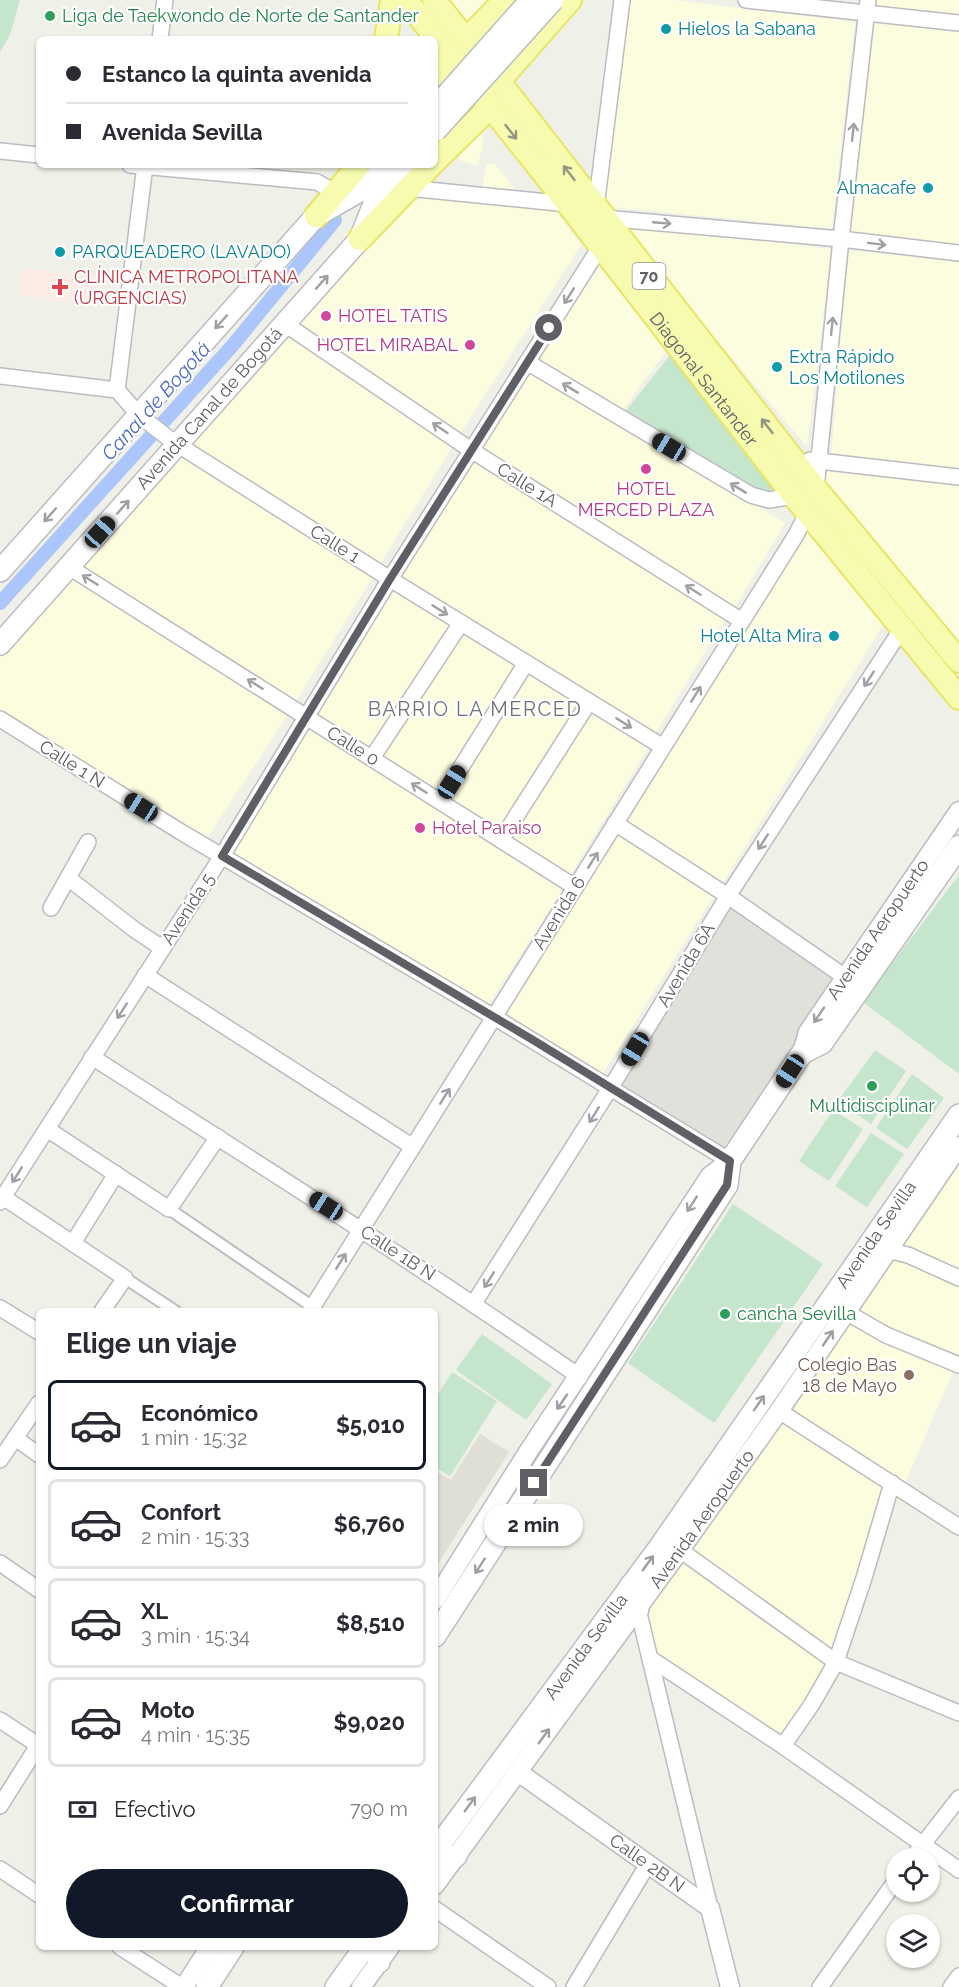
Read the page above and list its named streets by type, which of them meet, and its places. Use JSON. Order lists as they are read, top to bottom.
{
  "streets": {
    "main road": [
      "70",
      "Diagonal Santander",
      "Avenida Canal de Bogotá",
      "Avenida Aeropuerto",
      "Avenida Sevilla"
    ],
    "street": [
      "Calle 1A",
      "Calle 1",
      "Calle 0",
      "Calle 1 N",
      "Avenida 5",
      "Avenida 6",
      "Avenida 6A",
      "Calle 1B N",
      "Calle 2B N"
    ]
  },
  "crossings": [
    ["Diagonal Santander", "Avenida 5"],
    ["Diagonal Santander", "Avenida 6"],
    ["Diagonal Santander", "Avenida 6A"],
    ["Avenida Canal de Bogotá", "Calle 1A"],
    ["Avenida Canal de Bogotá", "Calle 1"],
    ["Avenida Canal de Bogotá", "Calle 0"],
    ["Calle 1A", "Avenida 5"],
    ["Calle 1A", "Avenida 6"],
    ["Calle 1", "Avenida 5"],
    ["Calle 1", "Avenida 6"],
    ["Calle 0", "Avenida 5"],
    ["Calle 0", "Avenida 6"],
    ["Calle 1 N", "Avenida 5"],
    ["Calle 1 N", "Avenida 6"],
    ["Calle 1 N", "Avenida Aeropuerto"],
    ["Calle 1 N", "Avenida 6A"],
    ["Avenida 5", "Calle 1B N"],
    ["Avenida 6", "Calle 1B N"],
    ["Avenida Aeropuerto", "Calle 1B N"],
    ["Avenida Aeropuerto", "Calle 2B N"],
    ["Avenida 6A", "Calle 1B N"]
  ],
  "one_way": ["Calle 0", "Avenida 6", "Avenida 6A"],
  "districts": ["BARRIO LA MERCED"],
  "water": ["Canal de Bogotá"],
  "places": {
    "other": [
      "Liga de Taekwondo de Norte de Santander",
      "Hielos la Sabana",
      "Almacafe",
      "PARQUEADERO (LAVADO)",
      "HOTEL TATIS",
      "HOTEL MIRABAL",
      "Extra Rápido Los Motilones",
      "HOTEL MERCED PLAZA",
      "Hotel Alta Mira",
      "Hotel Paraiso",
      "Multidisciplinar",
      "cancha Sevilla",
      "Colegio Bas 18 de Mayo"
    ],
    "health": ["CLÍNICA METROPOLITANA (URGENCIAS)"]
  },
  "page": {
    "banner": ["Estanco la quinta avenida", "Avenida Sevilla"],
    "heading": "Elige un viaje",
    "list": [
      {
        "name": "Económico",
        "note": "1 min · 15:32",
        "value": "$5,010"
      },
      {
        "name": "Confort",
        "note": "2 min · 15:33",
        "value": "$6,760"
      },
      {
        "name": "XL",
        "note": "3 min · 15:34",
        "value": "$8,510"
      },
      {
        "name": "Moto",
        "note": "4 min · 15:35",
        "value": "$9,020"
      }
    ],
    "bubble": "2 min",
    "pay": ["Efectivo", "790 m"],
    "buttons": "Confirmar"
  }
}
